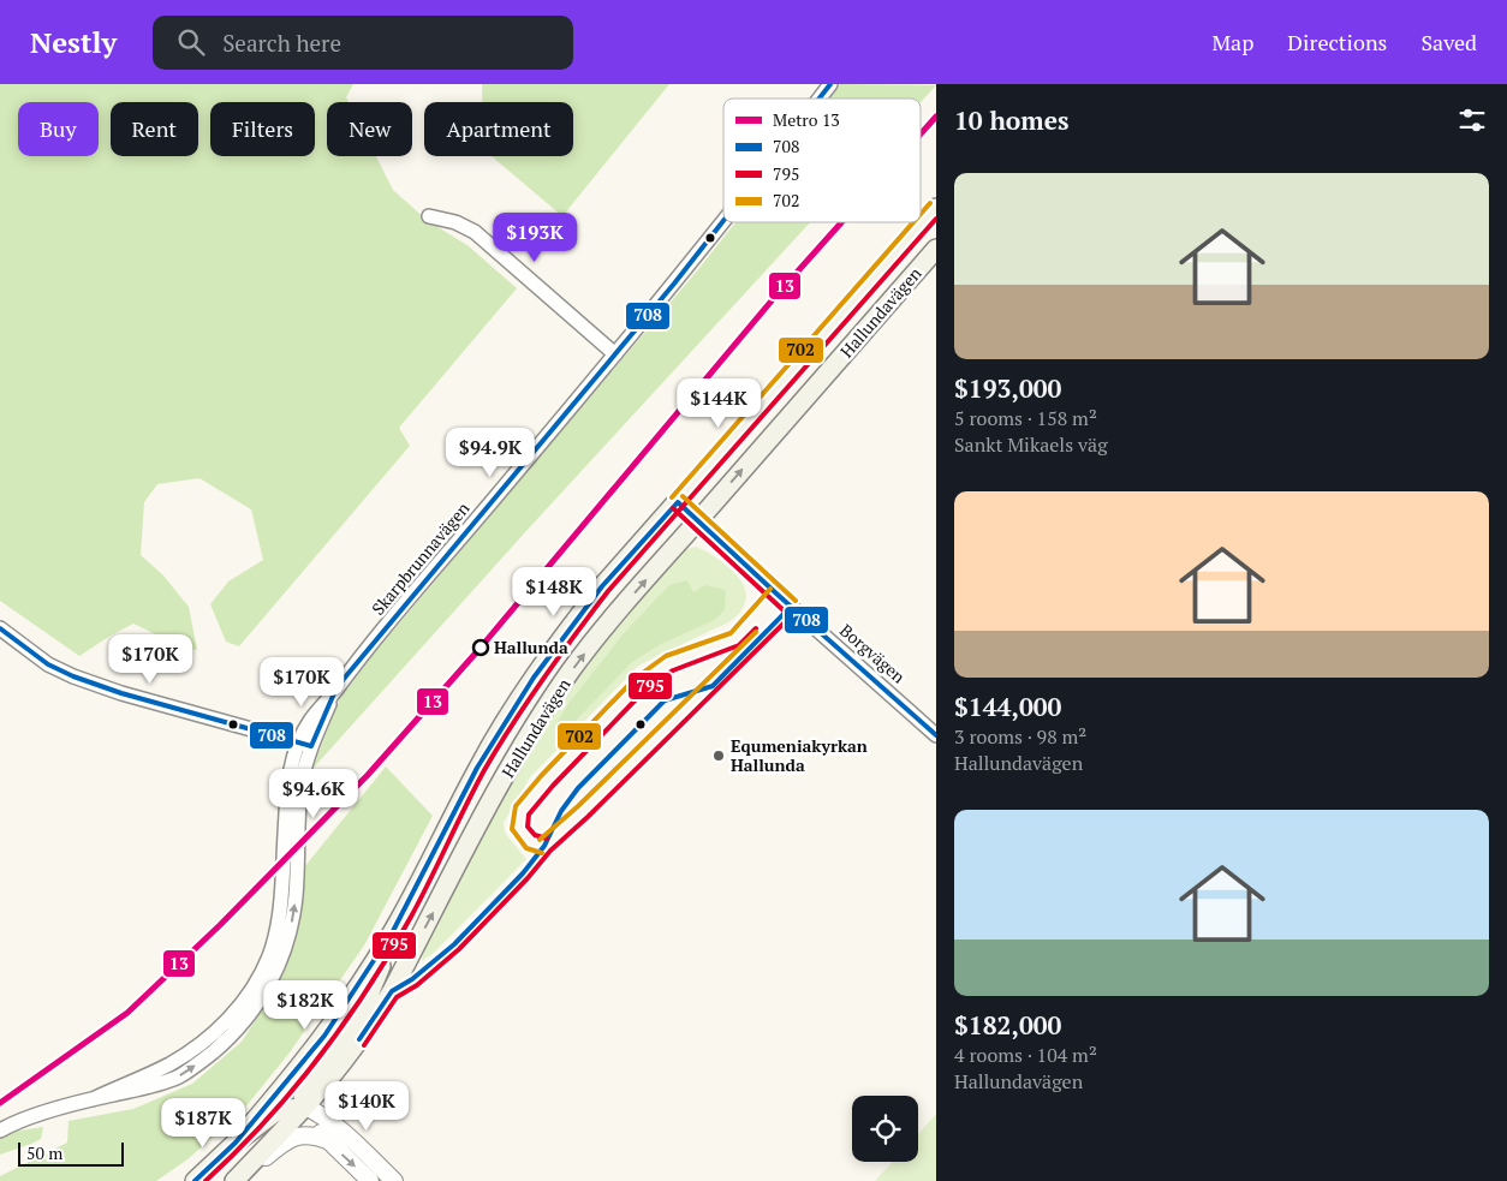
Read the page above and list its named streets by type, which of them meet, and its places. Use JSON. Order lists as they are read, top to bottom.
{
  "streets": {
    "main road": ["Hallundavägen"],
    "street": ["Skarpbrunnavägen", "Borgvägen"]
  },
  "crossings": [
    ["Hallundavägen", "Borgvägen"]
  ],
  "places": ["Hallunda", "Equmeniakyrkan Hallunda"],
  "lines": [
    "transit line 708",
    "metro line 13",
    "transit line 702",
    "transit line 795"
  ],
  "legend": [
    "Metro 13",
    "708",
    "795",
    "702"
  ],
  "scale_bar": "50 m",
  "page": {
    "header": "Nestly",
    "search": "Search here",
    "nav": ["Map", "Directions", "Saved"],
    "heading": "10 homes",
    "chip": [
      "Buy",
      "Rent",
      "Filters",
      "New",
      "Apartment"
    ],
    "list": [
      {
        "name": "$193,000",
        "note": "5 rooms · 158 m² · Sankt Mikaels väg"
      },
      {
        "name": "$144,000",
        "note": "3 rooms · 98 m² · Hallundavägen"
      },
      {
        "name": "$182,000",
        "note": "4 rooms · 104 m² · Hallundavägen"
      }
    ],
    "price": [
      "$193K",
      "$144K",
      "$94.9K",
      "$148K",
      "$170K",
      "$170K",
      "$94.6K",
      "$182K",
      "$140K",
      "$187K"
    ],
    "scale": "50 m"
  }
}
